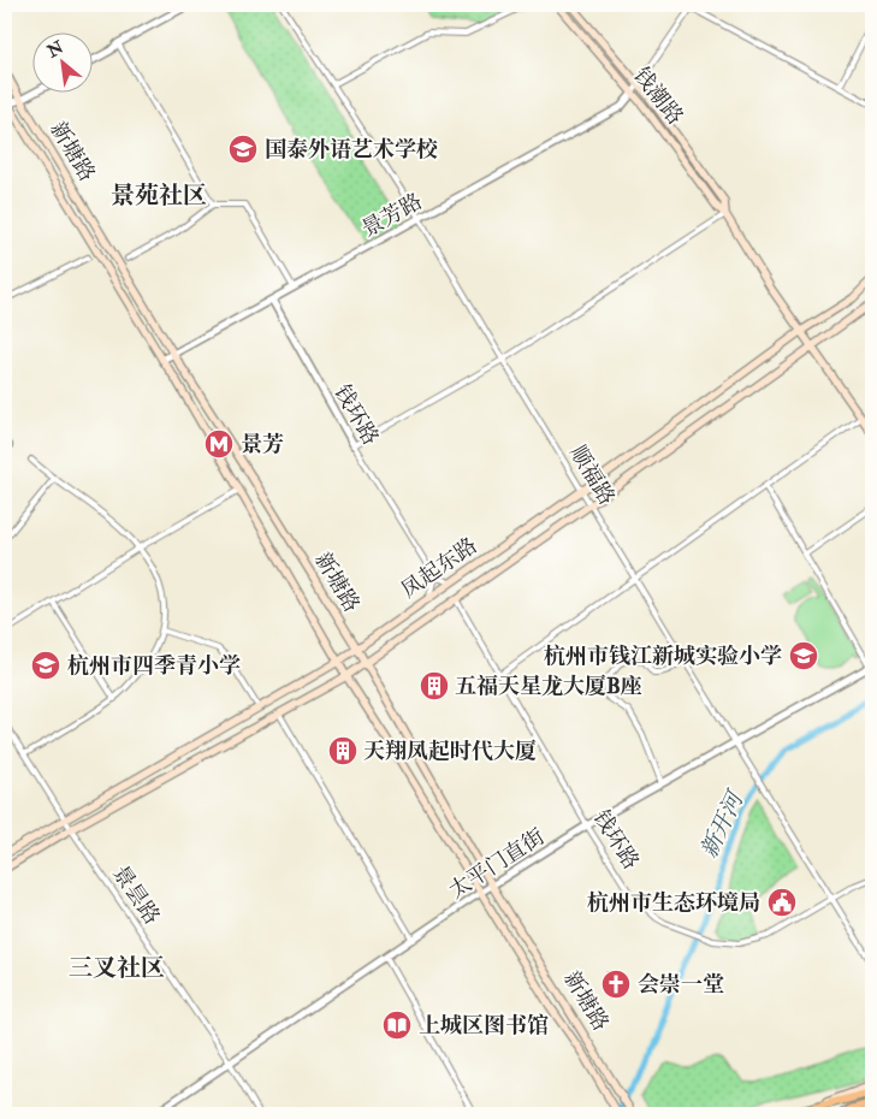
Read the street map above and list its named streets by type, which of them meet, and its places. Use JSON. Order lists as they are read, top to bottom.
{
  "streets": {
    "main road": ["钱潮路", "新塘路", "凤起东路"],
    "street": [
      "景芳路",
      "钱环路",
      "顺福路",
      "太平门直街",
      "景昙路"
    ]
  },
  "crossings": [
    ["钱潮路", "景芳路"],
    ["钱潮路", "凤起东路"],
    ["新塘路", "景芳路"],
    ["新塘路", "凤起东路"],
    ["新塘路", "太平门直街"],
    ["景芳路", "钱环路"],
    ["景芳路", "顺福路"],
    ["钱环路", "顺福路"],
    ["钱环路", "凤起东路"],
    ["钱环路", "太平门直街"],
    ["顺福路", "凤起东路"],
    ["顺福路", "太平门直街"],
    ["凤起东路", "景昙路"],
    ["太平门直街", "景昙路"]
  ],
  "districts": ["景苑社区", "三叉社区"],
  "water": ["新开河"],
  "places": {
    "school or university": ["国泰外语艺术学校", "杭州市钱江新城实验小学", "杭州市四季青小学"],
    "metro station": ["景芳"],
    "building": ["五福天星龙大厦B座", "天翔凤起时代大厦"],
    "public building": ["杭州市生态环境局"],
    "church": ["会崇一堂"],
    "library": ["上城区图书馆"]
  },
  "north": "top left"
}
